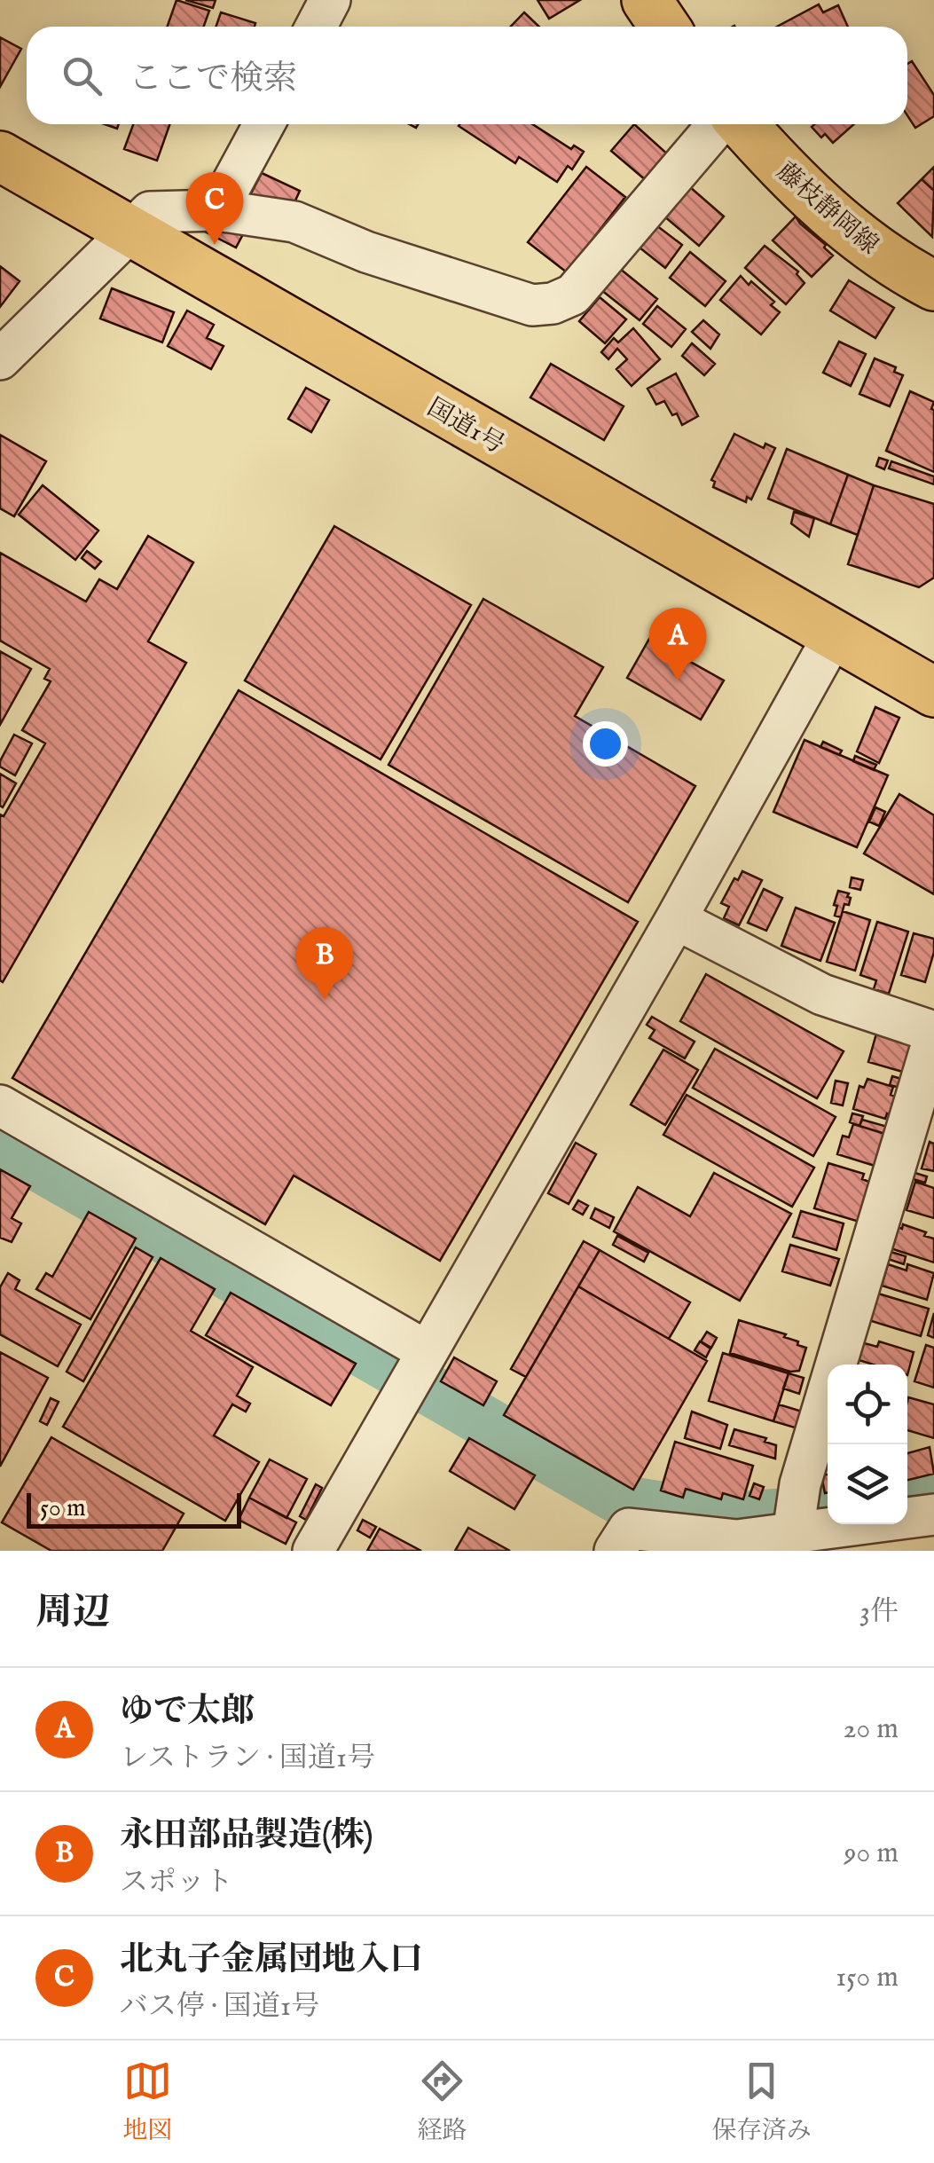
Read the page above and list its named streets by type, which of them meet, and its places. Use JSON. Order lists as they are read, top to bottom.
{
  "streets": {
    "main road": ["藤枝静岡線", "国道1号"]
  },
  "scale_bar": "50 m",
  "page": {
    "search": "ここで検索",
    "pins": ["C", "A", "B"],
    "scale": "50 m",
    "heading": ["周辺", "3件"],
    "list": [
      {
        "mark": "A",
        "name": "ゆで太郎",
        "note": "レストラン · 国道1号",
        "value": "20 m"
      },
      {
        "mark": "B",
        "name": "永田部品製造(株)",
        "note": "スポット",
        "value": "90 m"
      },
      {
        "mark": "C",
        "name": "北丸子金属団地入口",
        "note": "バス停 · 国道1号",
        "value": "150 m"
      }
    ],
    "nav": ["地図", "経路", "保存済み"]
  }
}
